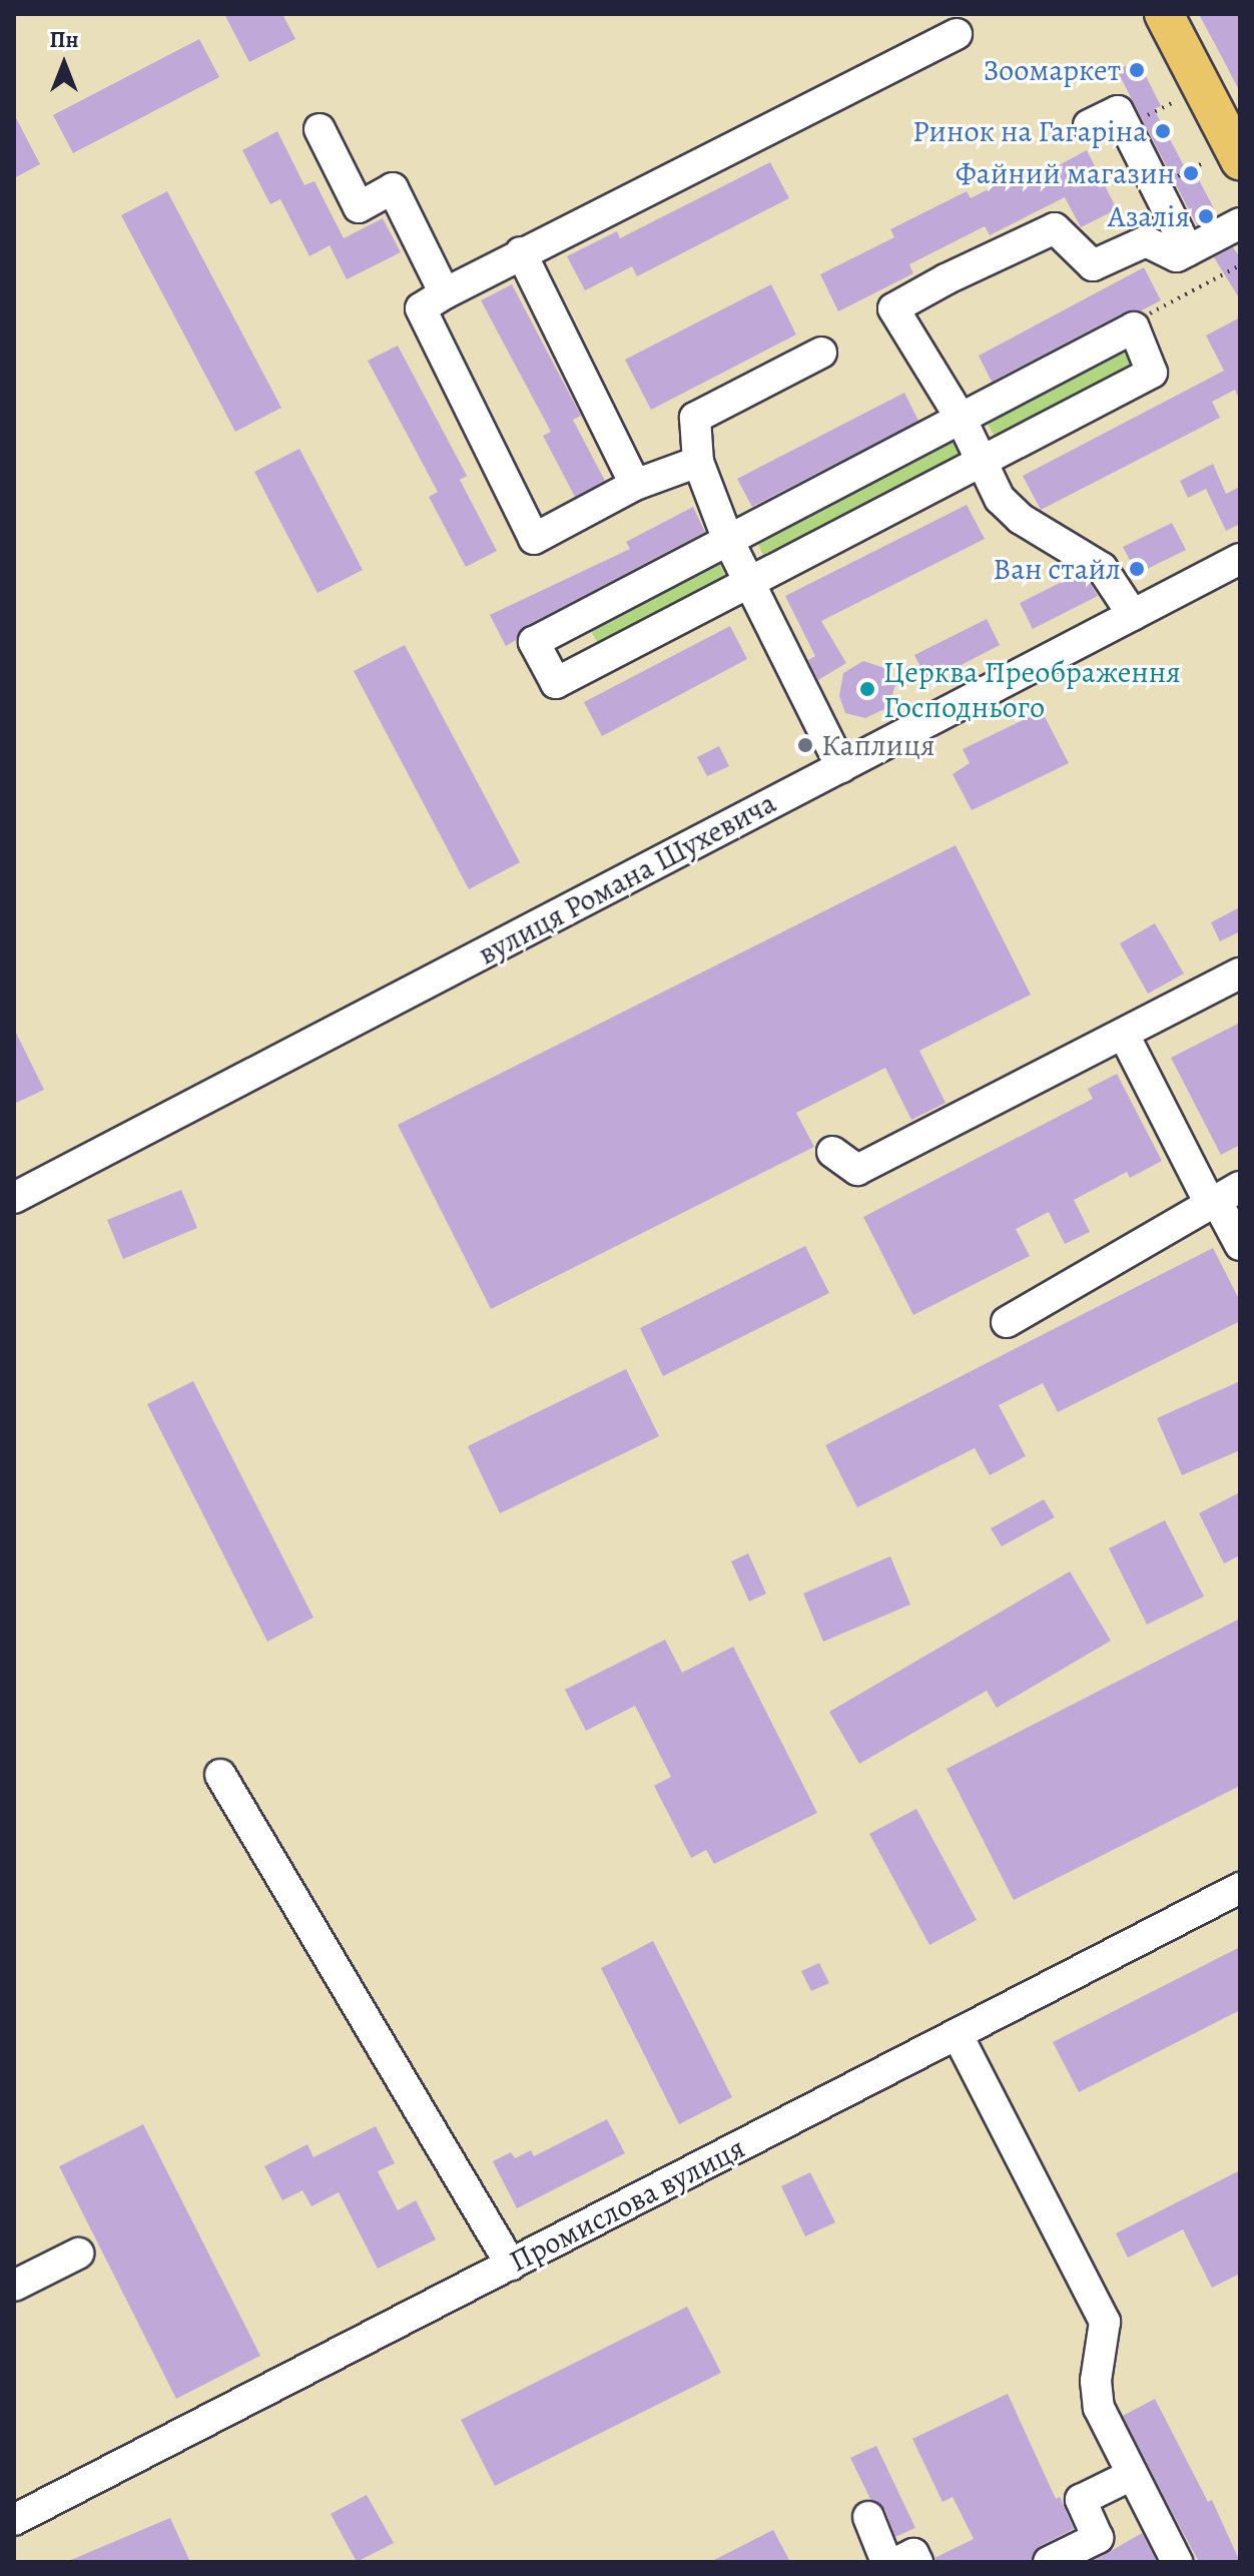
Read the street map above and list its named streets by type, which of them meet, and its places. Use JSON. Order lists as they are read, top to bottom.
{
  "streets": {
    "street": ["вулиця Романа Шухевича", "Промислова вулиця"]
  },
  "places": [
    "Зоомаркет",
    "Ринок на Гагаріна",
    "Файний магазин",
    "Азалія",
    "Ван стайл",
    "Церква Преображення Господнього",
    "Каплиця"
  ],
  "north": "top"
}
